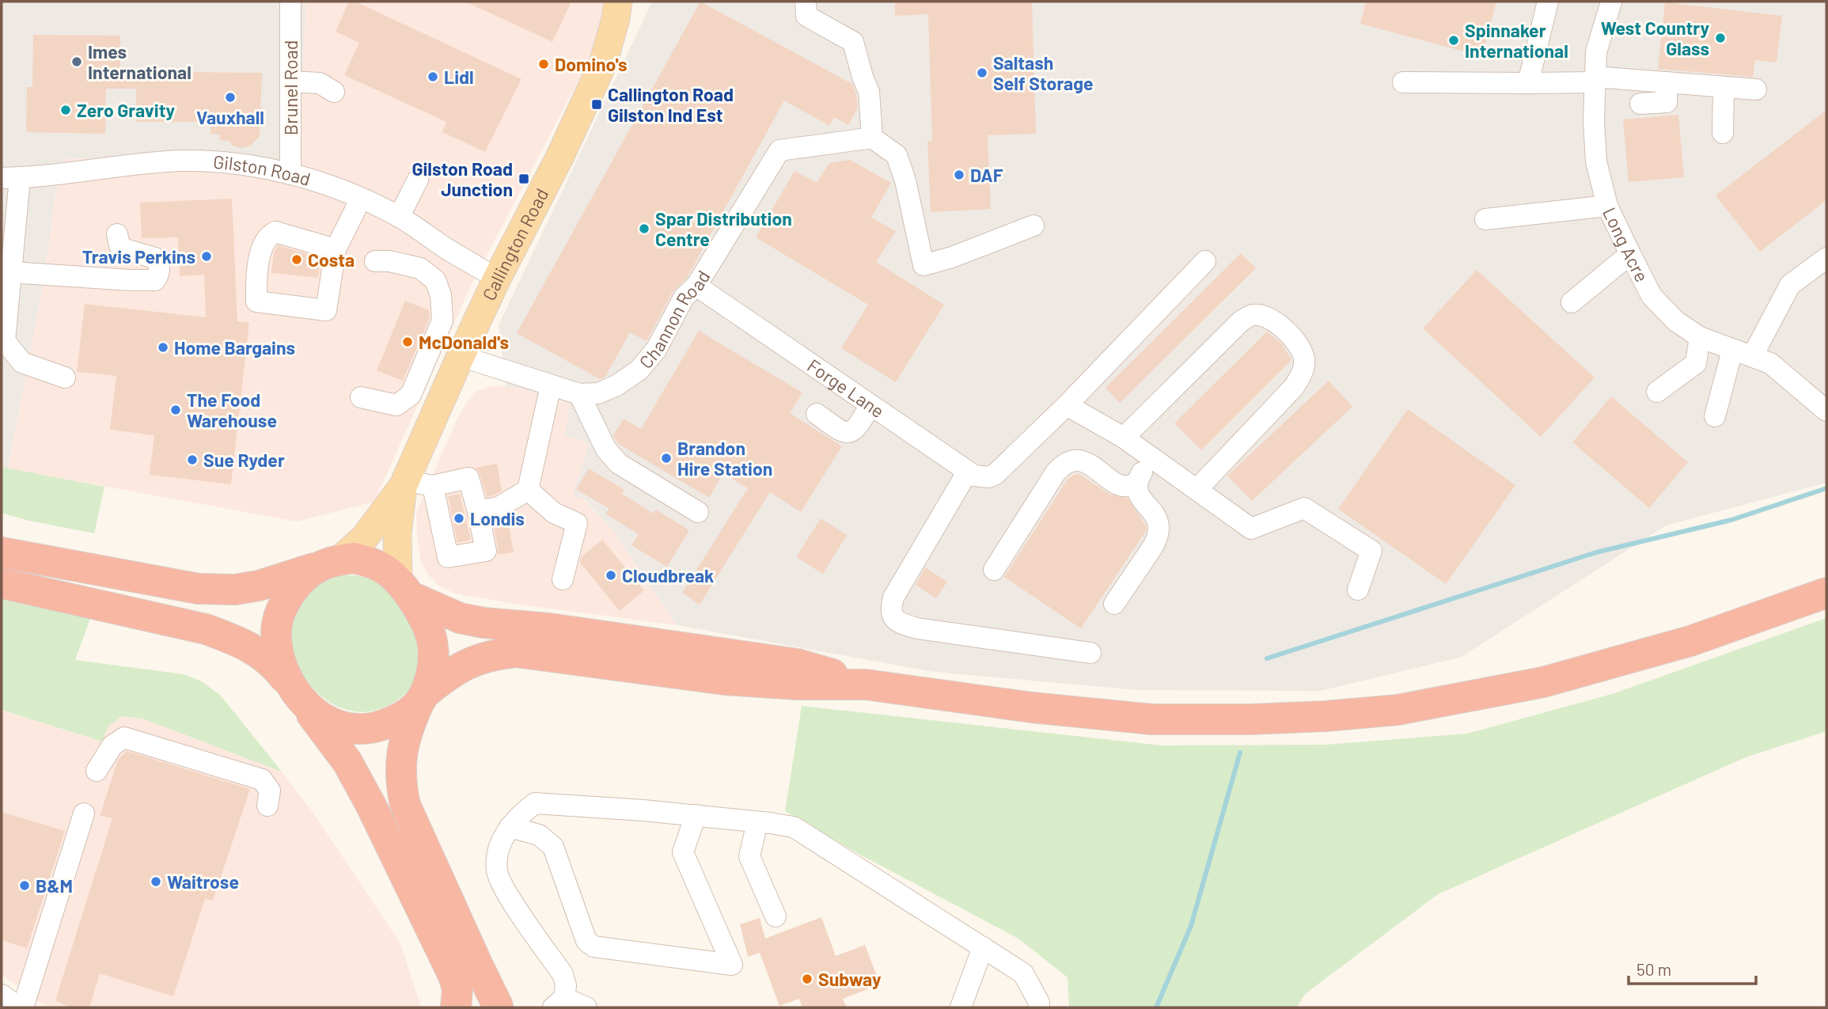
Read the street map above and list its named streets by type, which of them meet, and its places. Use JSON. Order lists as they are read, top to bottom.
{
  "streets": {
    "main road": ["Callington Road"],
    "street": [
      "Brunel Road",
      "Gilston Road",
      "Long Acre",
      "Channon Road",
      "Forge Lane"
    ]
  },
  "crossings": [
    ["Brunel Road", "Gilston Road"],
    ["Gilston Road", "Callington Road"],
    ["Callington Road", "Channon Road"],
    ["Channon Road", "Forge Lane"]
  ],
  "places": {
    "other": [
      "West Country Glass",
      "Spinnaker International",
      "Imes International",
      "Domino's",
      "Saltash Self Storage",
      "Lidl",
      "Vauxhall",
      "Zero Gravity",
      "DAF",
      "Spar Distribution Centre",
      "Travis Perkins",
      "Costa",
      "McDonald's",
      "Home Bargains",
      "The Food Warehouse",
      "Brandon Hire Station",
      "Sue Ryder",
      "Londis",
      "Cloudbreak",
      "Waitrose",
      "B&M",
      "Subway"
    ],
    "transit": ["Callington Road Gilston Ind Est", "Gilston Road Junction"]
  },
  "scale_bar": "50 m"
}
